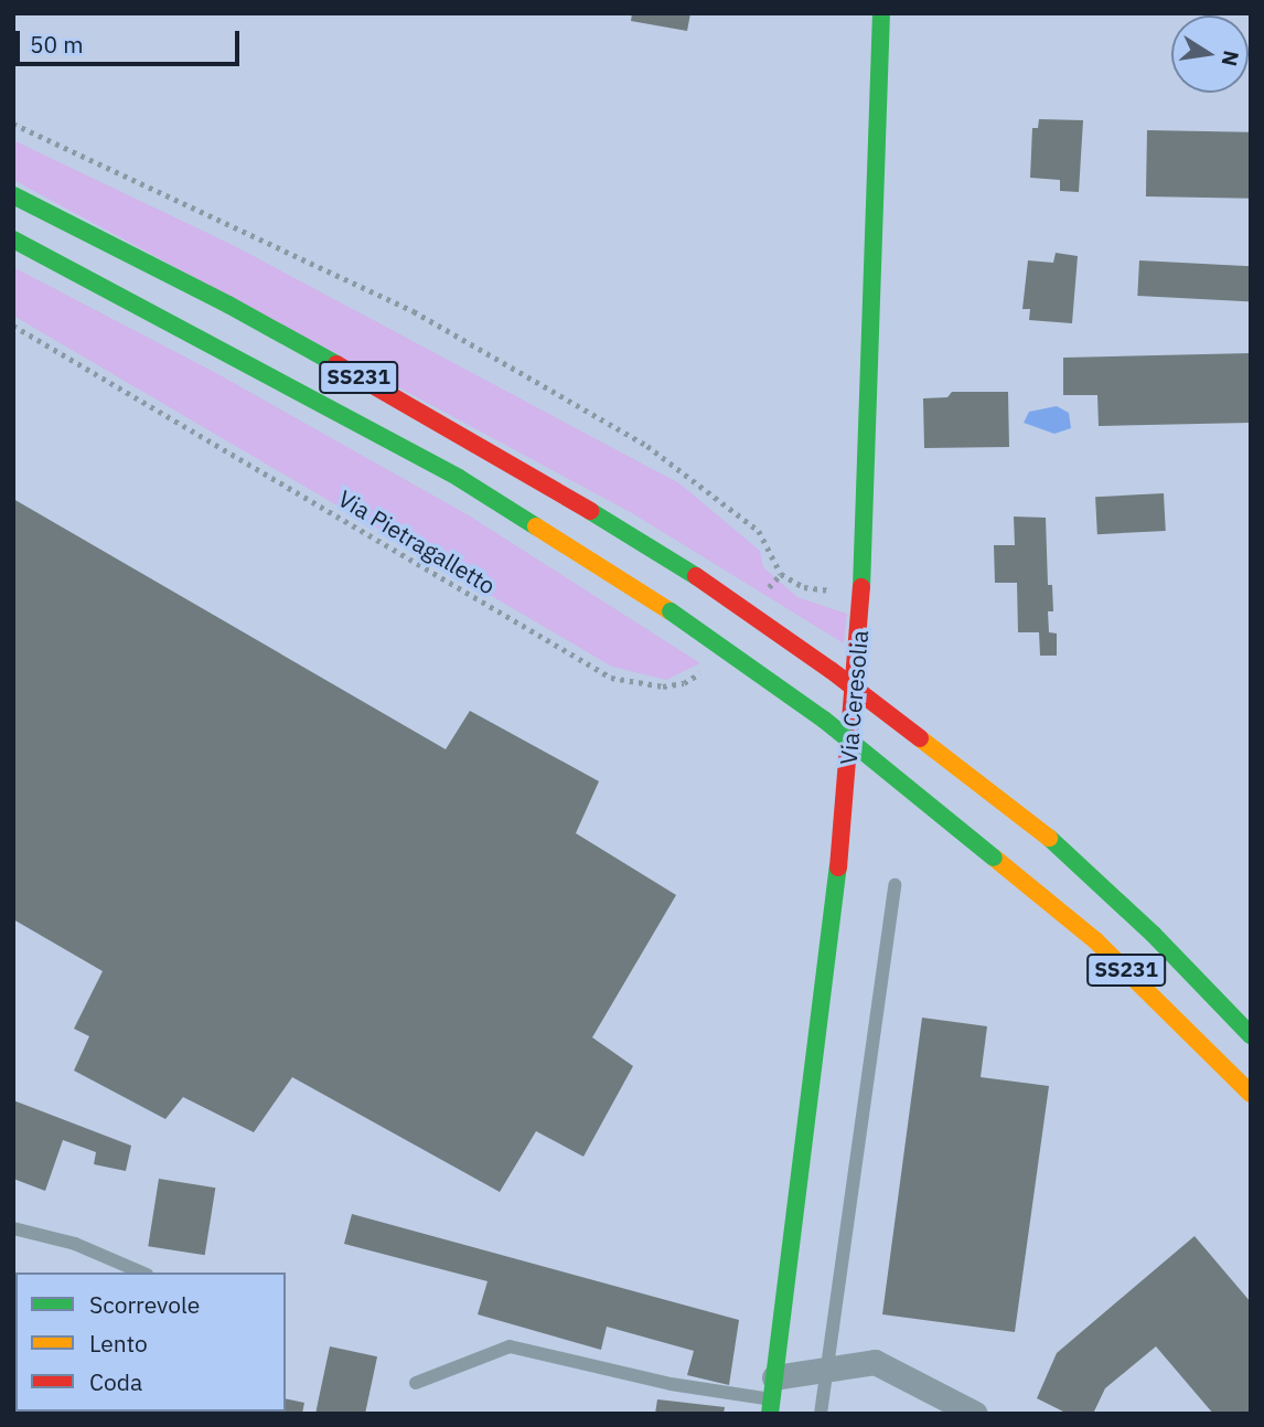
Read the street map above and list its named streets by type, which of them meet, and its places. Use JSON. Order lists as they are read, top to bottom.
{
  "streets": {
    "main road": ["SS231", "Via Ceresolia"],
    "path": ["Via Pietragalletto"]
  },
  "legend": ["Scorrevole", "Lento", "Coda"],
  "scale_bar": "50 m",
  "north": "right"
}
